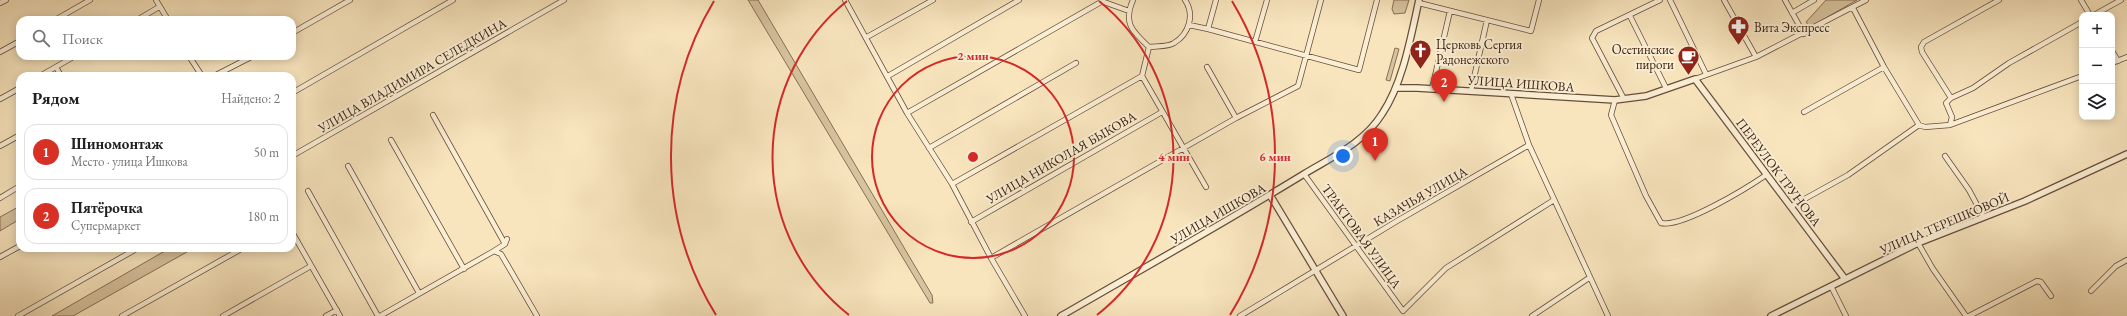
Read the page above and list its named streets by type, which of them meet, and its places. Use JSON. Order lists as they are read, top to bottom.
{
  "streets": {
    "street": [
      "УЛИЦА ВЛАДИМИРА СЕЛЕДКИНА",
      "УЛИЦА ИШКОВА",
      "УЛИЦА НИКОЛАЯ БЫКОВА",
      "ПЕРЕУЛОК ТРУНОВА",
      "КАЗАЧЬЯ УЛИЦА",
      "УЛИЦА ТЕРЕШКОВОЙ",
      "ТРАКТОВАЯ УЛИЦА"
    ]
  },
  "crossings": [
    ["УЛИЦА ИШКОВА", "ПЕРЕУЛОК ТРУНОВА"],
    ["УЛИЦА ИШКОВА", "ТРАКТОВАЯ УЛИЦА"],
    ["ПЕРЕУЛОК ТРУНОВА", "УЛИЦА ТЕРЕШКОВОЙ"],
    ["КАЗАЧЬЯ УЛИЦА", "ТРАКТОВАЯ УЛИЦА"]
  ],
  "places": {
    "pharmacy": ["Вита Экспресс"],
    "church": ["Церковь Сергия Радонежского"],
    "cafe": ["Осетинские пироги"]
  },
  "page": {
    "map_buttons": ["+", "−"],
    "search": "Поиск",
    "pins": ["2", "1"],
    "heading": ["Рядом", "Найдено: 2"],
    "list": [
      {
        "mark": "1",
        "name": "Шиномонтаж",
        "note": "Место · улица Ишкова",
        "value": "50 m"
      },
      {
        "mark": "2",
        "name": "Пятёрочка",
        "note": "Супермаркет",
        "value": "180 m"
      }
    ]
  },
  "rings": ["2 мин", "4 мин", "6 мин"]
}
